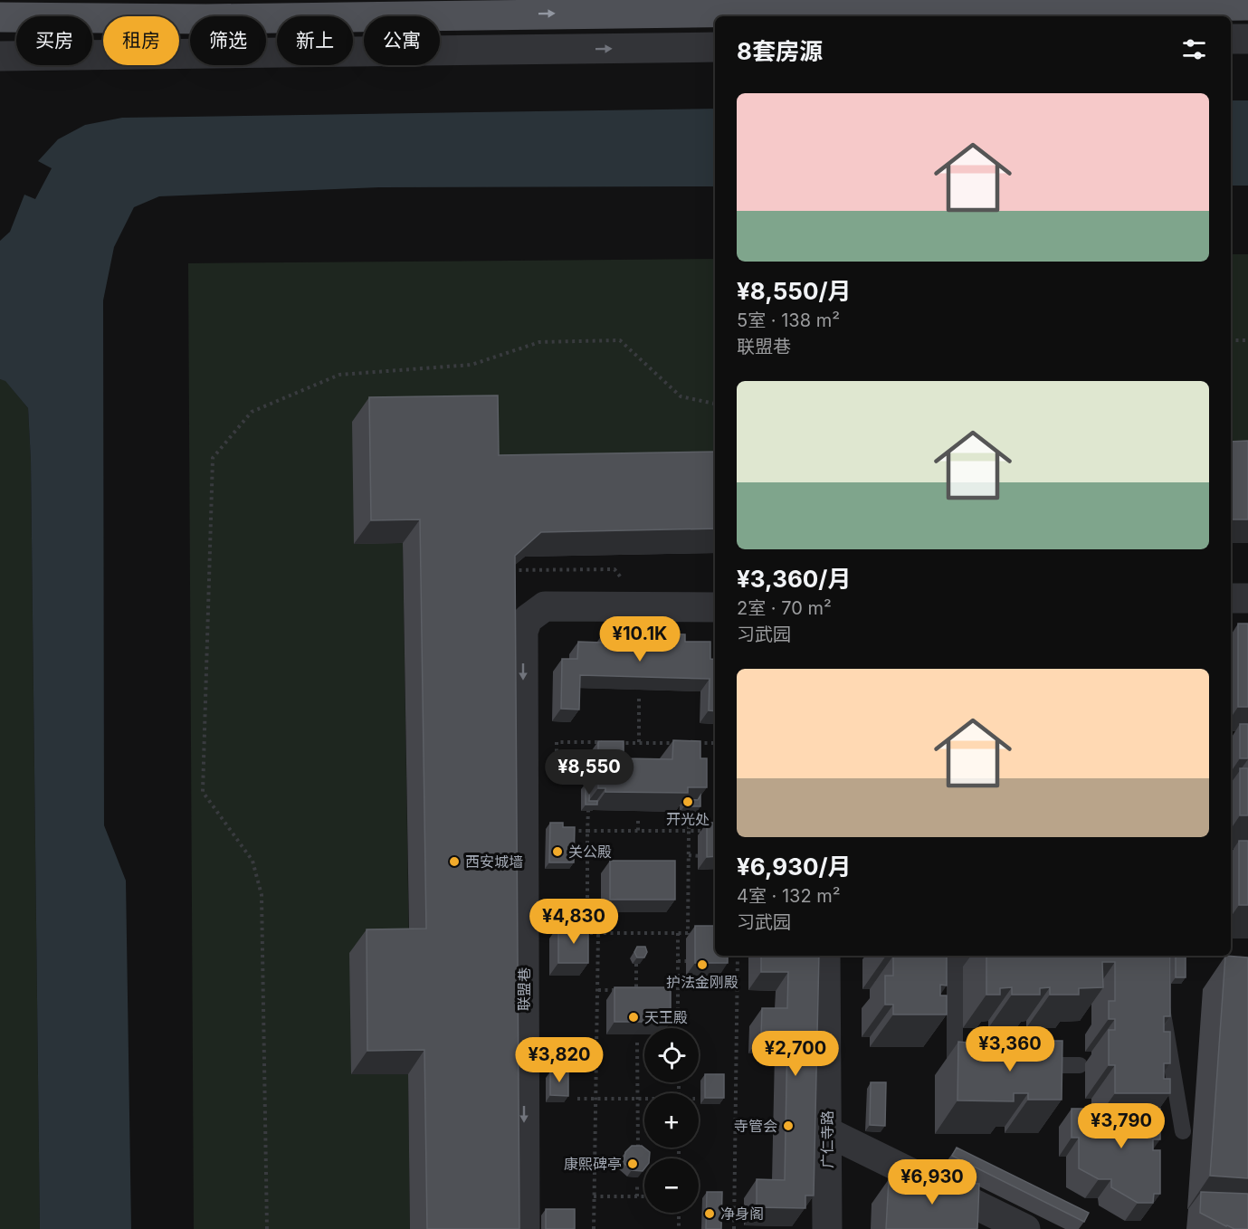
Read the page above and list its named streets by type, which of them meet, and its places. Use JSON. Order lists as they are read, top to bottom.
{
  "streets": {
    "street": ["联盟巷", "广仁寺路"]
  },
  "one_way": ["联盟巷"],
  "places": [
    "开光处",
    "关公殿",
    "西安城墙",
    "护法金刚殿",
    "天王殿",
    "寺管会",
    "康熙碑亭",
    "净身阁"
  ],
  "page": {
    "chip": [
      "买房",
      "租房",
      "筛选",
      "新上",
      "公寓"
    ],
    "heading": "8套房源",
    "list": [
      {
        "name": "¥8,550/月",
        "note": "5室 · 138 m² · 联盟巷"
      },
      {
        "name": "¥3,360/月",
        "note": "2室 · 70 m² · 习武园"
      },
      {
        "name": "¥6,930/月",
        "note": "4室 · 132 m² · 习武园"
      }
    ],
    "price": [
      "¥10.1K",
      "¥8,550",
      "¥4,830",
      "¥3,360",
      "¥2,700",
      "¥3,820",
      "¥3,790",
      "¥6,930"
    ],
    "map_buttons": ["+", "−"]
  }
}
